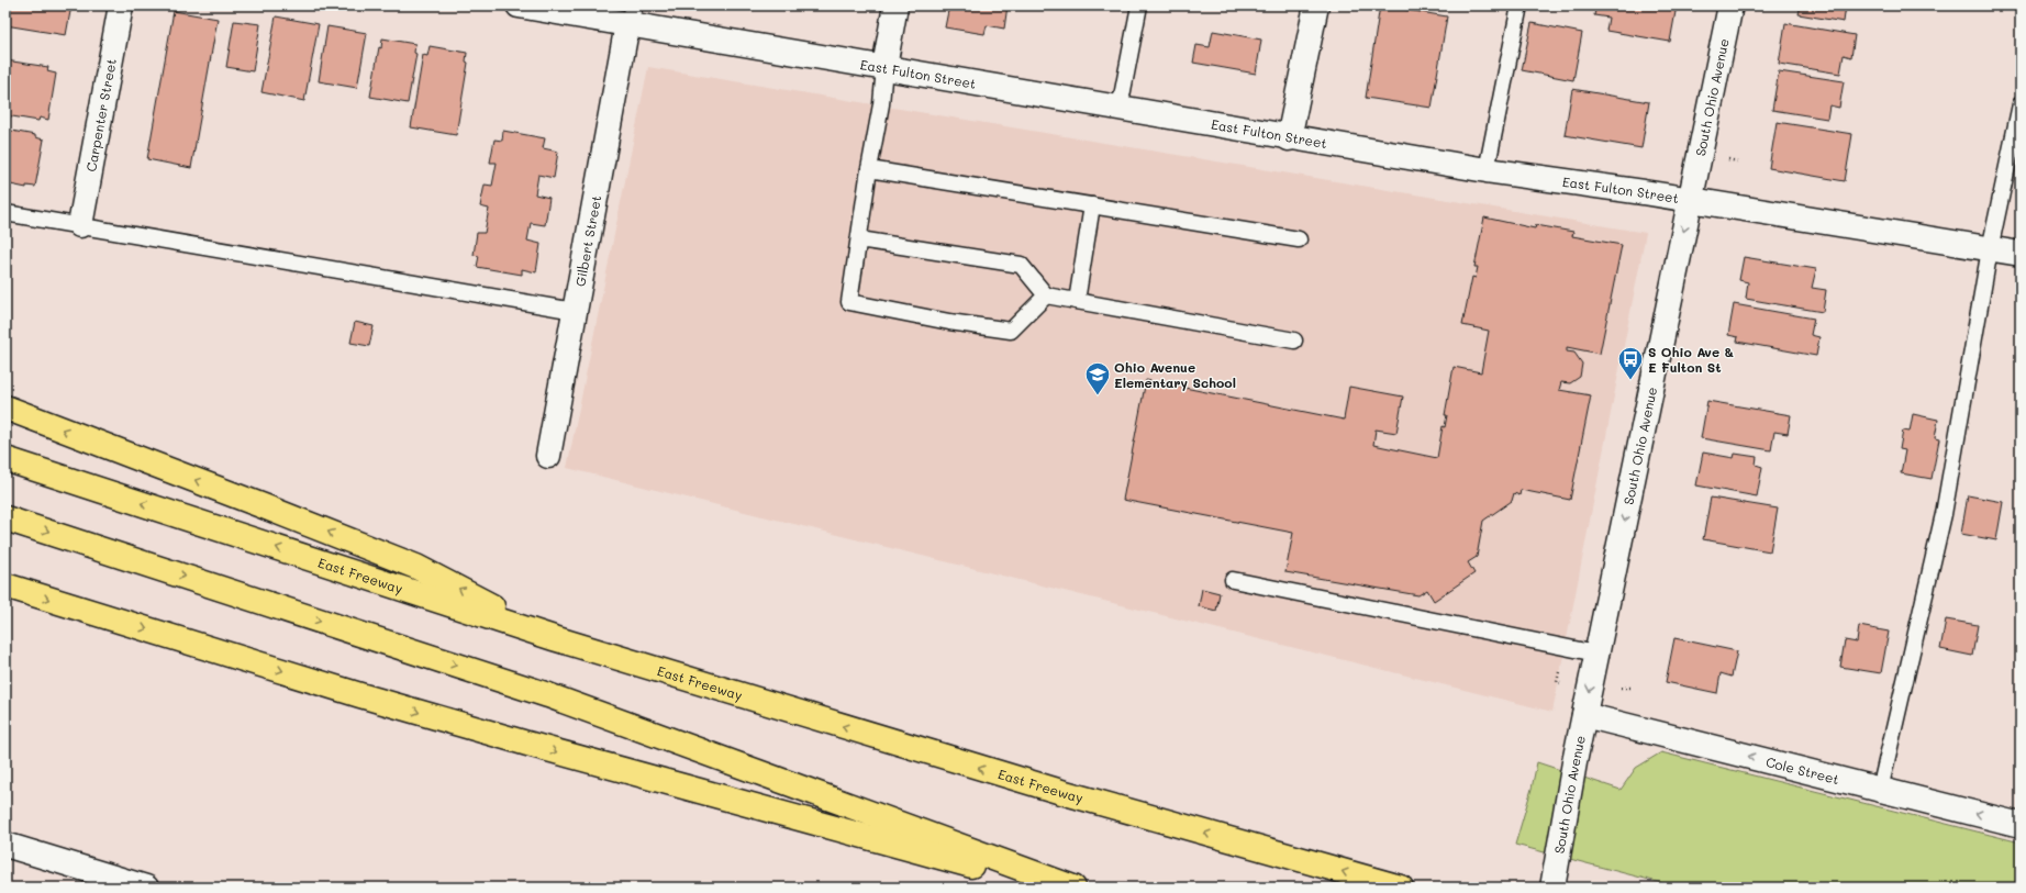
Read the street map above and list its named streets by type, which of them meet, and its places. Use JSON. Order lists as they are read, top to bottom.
{
  "streets": {
    "highway": ["East Freeway"],
    "street": [
      "East Fulton Street",
      "South Ohio Avenue",
      "Carpenter Street",
      "Gilbert Street",
      "Cole Street"
    ]
  },
  "crossings": [
    ["East Fulton Street", "South Ohio Avenue"],
    ["East Fulton Street", "Gilbert Street"],
    ["South Ohio Avenue", "Cole Street"]
  ],
  "one_way": ["South Ohio Avenue", "Cole Street"],
  "places": {
    "bus stop": ["S Ohio Ave & E Fulton St"],
    "school or university": ["Ohio Avenue Elementary School"]
  }
}
